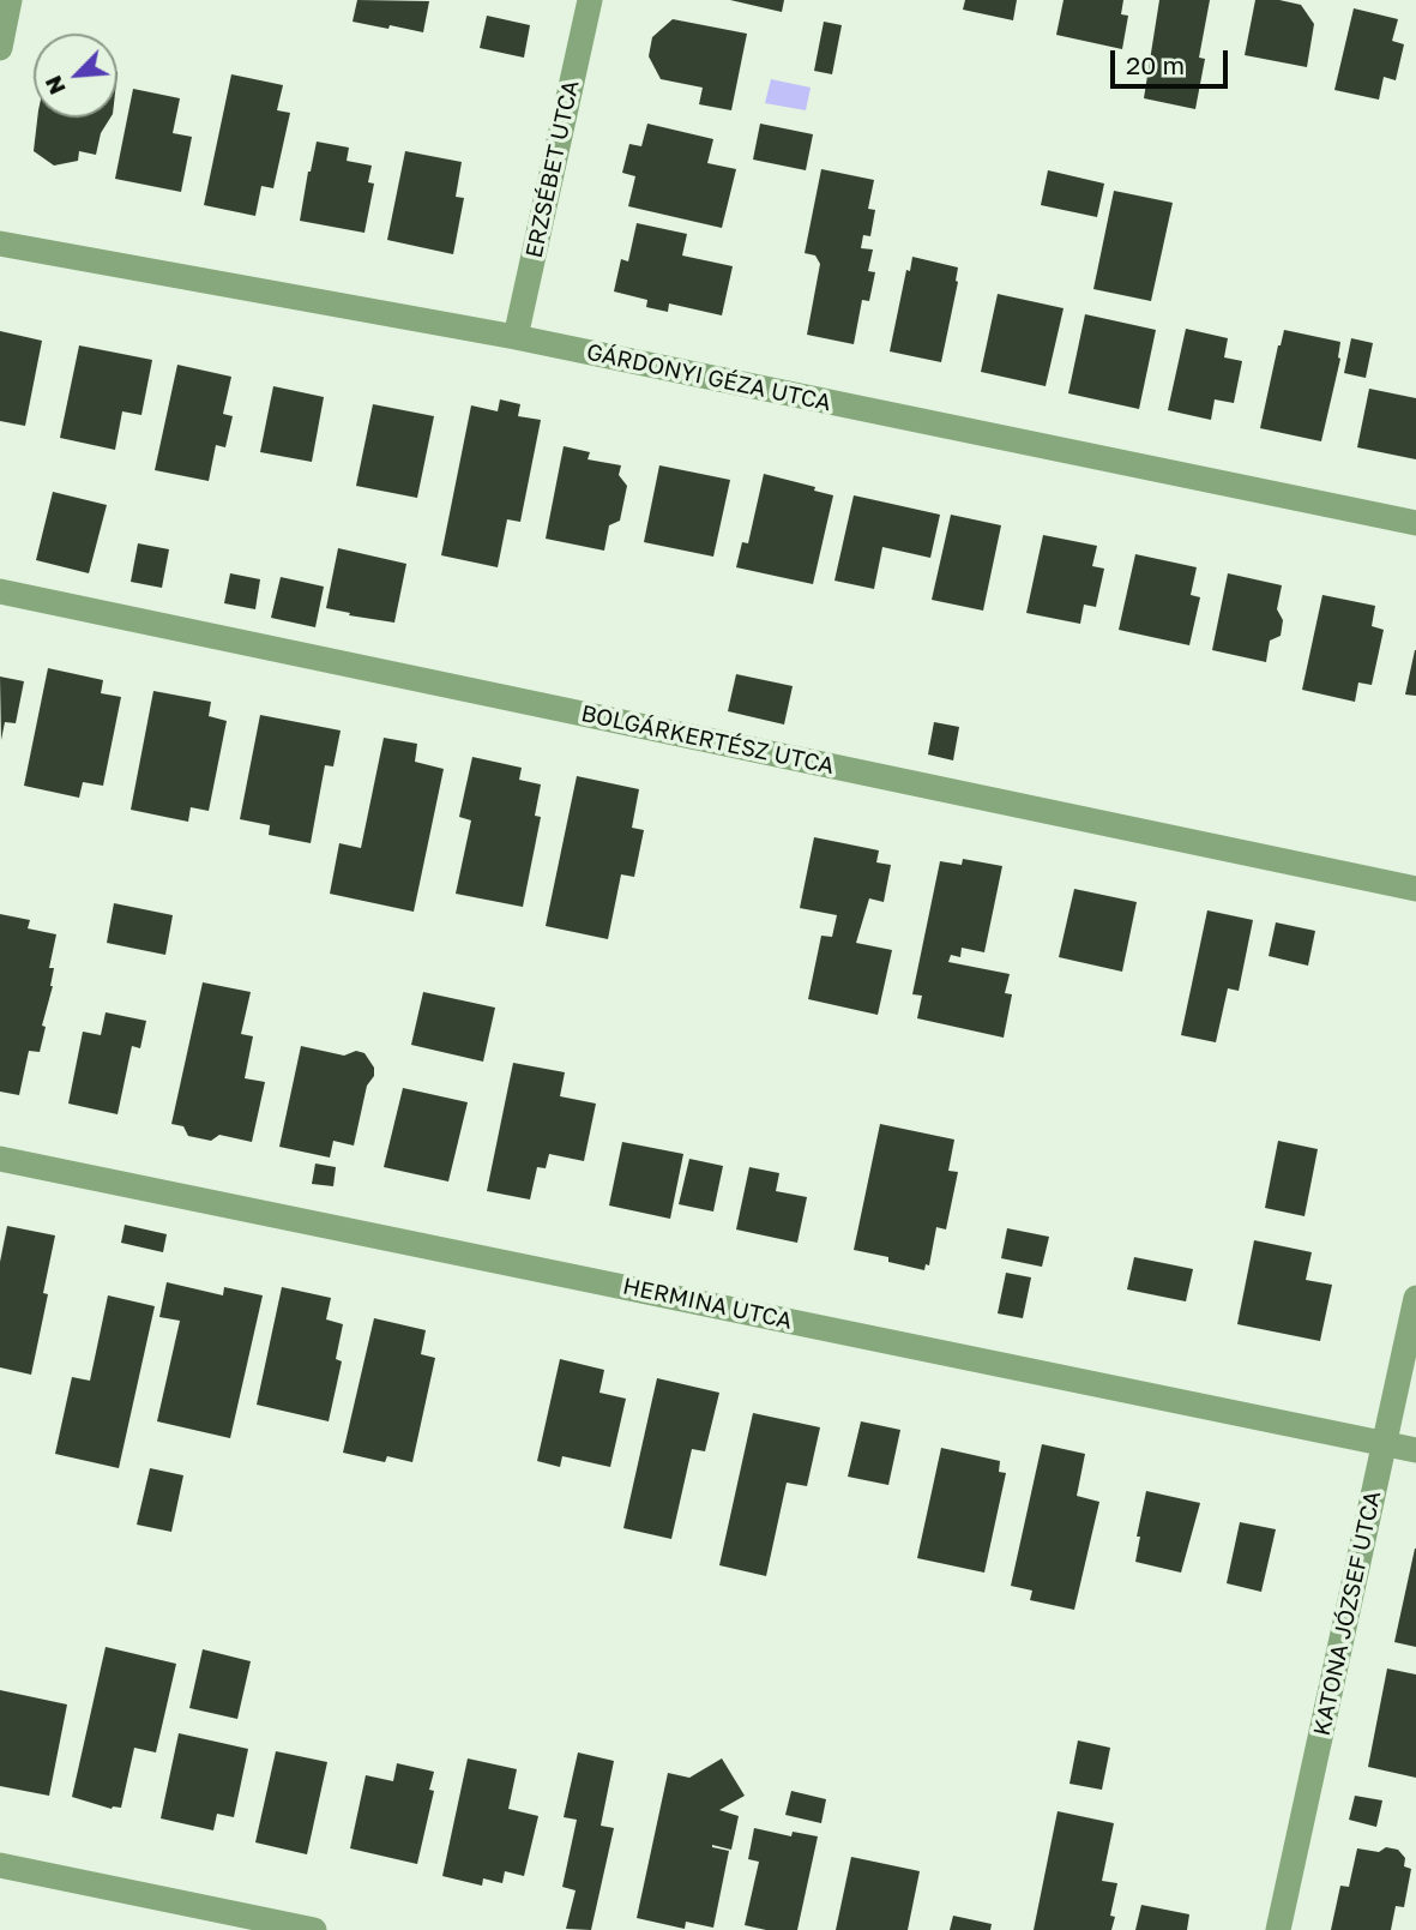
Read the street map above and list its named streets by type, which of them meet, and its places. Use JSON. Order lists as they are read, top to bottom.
{
  "streets": {
    "street": [
      "ERZSÉBET UTCA",
      "GÁRDONYI GÉZA UTCA",
      "BOLGÁRKERTÉSZ UTCA",
      "HERMINA UTCA",
      "KATONA JÓZSEF UTCA"
    ]
  },
  "crossings": [
    ["ERZSÉBET UTCA", "GÁRDONYI GÉZA UTCA"],
    ["HERMINA UTCA", "KATONA JÓZSEF UTCA"]
  ],
  "scale_bar": "20 m",
  "north": "bottom left"
}
